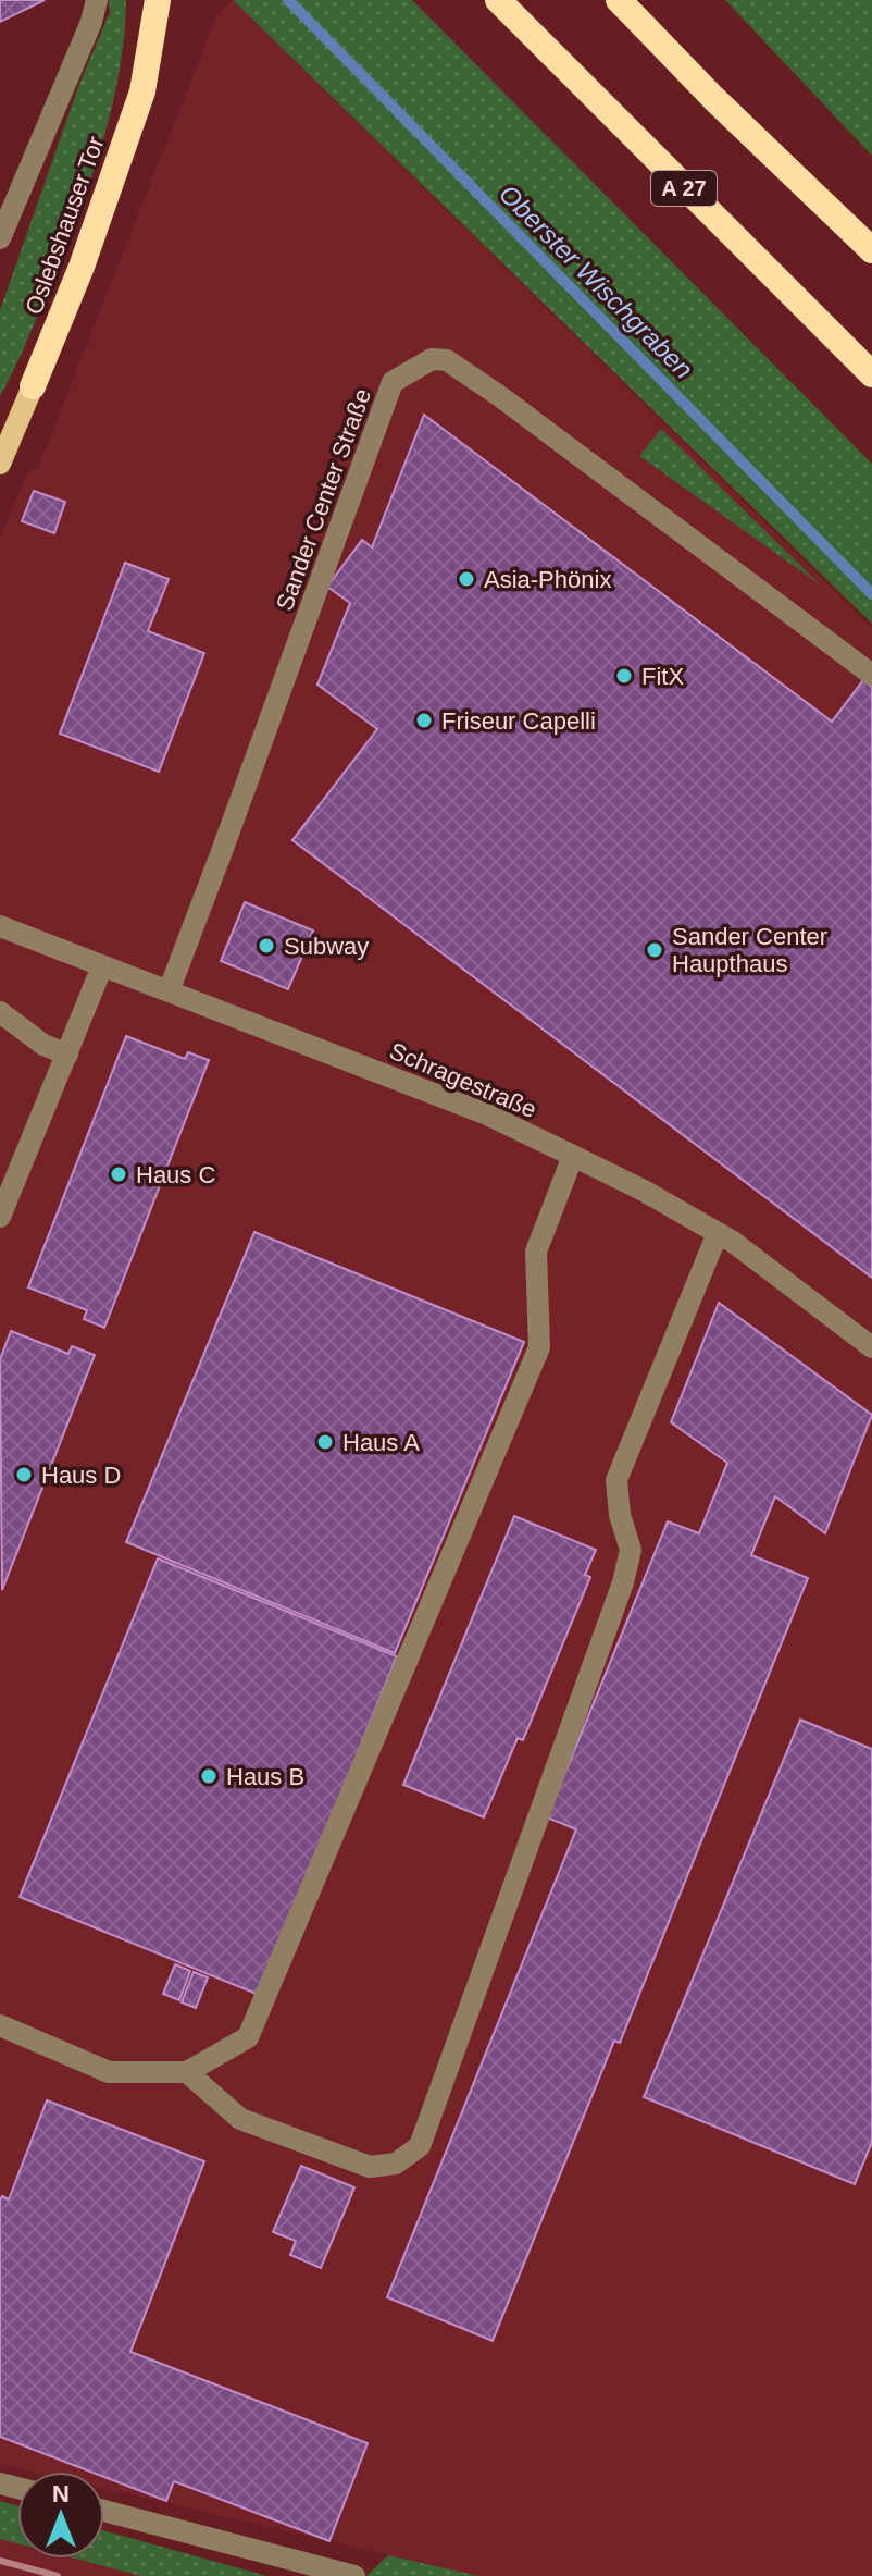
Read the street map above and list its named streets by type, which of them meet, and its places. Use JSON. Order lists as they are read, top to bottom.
{
  "streets": {
    "highway": ["A 27", "Oslebshauser Tor"],
    "street": ["Sander Center Straße", "Schragestraße"]
  },
  "crossings": [
    ["Sander Center Straße", "Schragestraße"]
  ],
  "water": ["Oberster Wischgraben"],
  "places": [
    "Asia-Phönix",
    "FitX",
    "Friseur Capelli",
    "Subway",
    "Sander Center Haupthaus",
    "Haus C",
    "Haus A",
    "Haus D",
    "Haus B"
  ],
  "north": "top"
}
